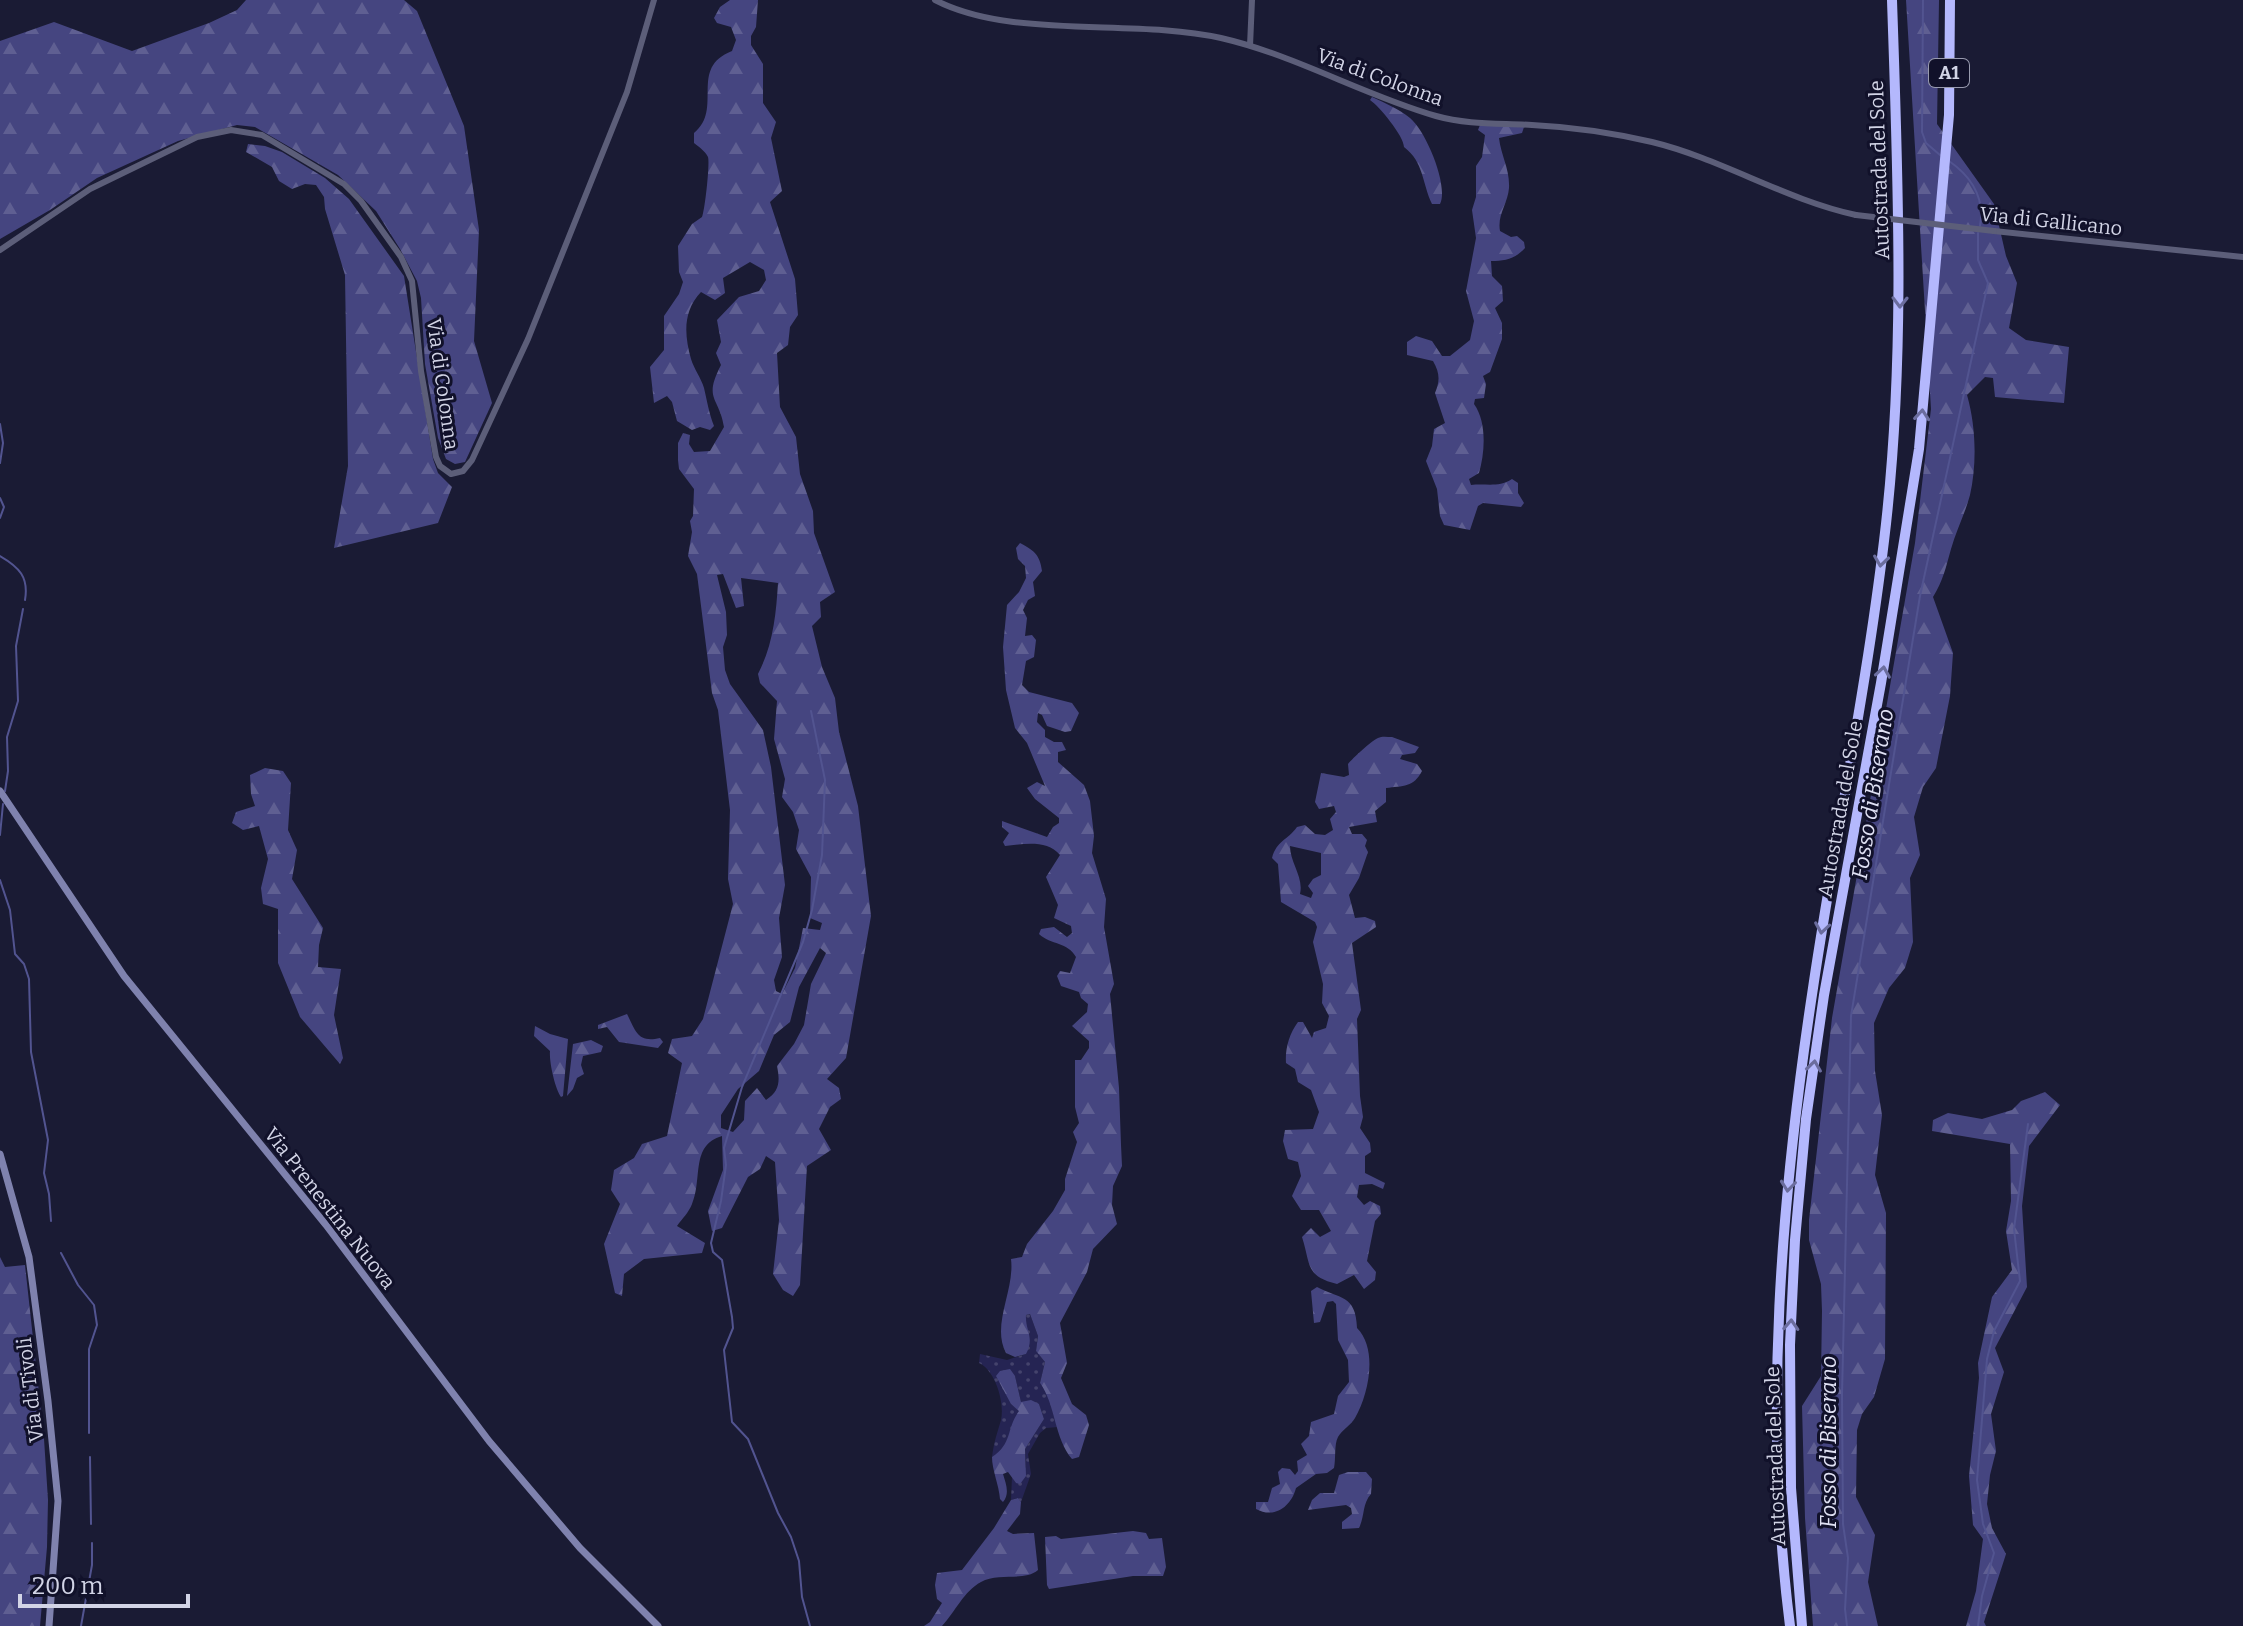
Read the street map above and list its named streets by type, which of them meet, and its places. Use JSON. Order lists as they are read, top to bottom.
{
  "streets": {
    "highway": ["A1", "Autostrada del Sole"],
    "main road": ["Via Prenestina Nuova", "Via di Tivoli"],
    "street": ["Via di Colonna", "Via di Gallicano"]
  },
  "crossings": [
    ["Via di Colonna", "Via di Gallicano"]
  ],
  "water": ["Fosso di Biserano"],
  "scale_bar": "200 m"
}
